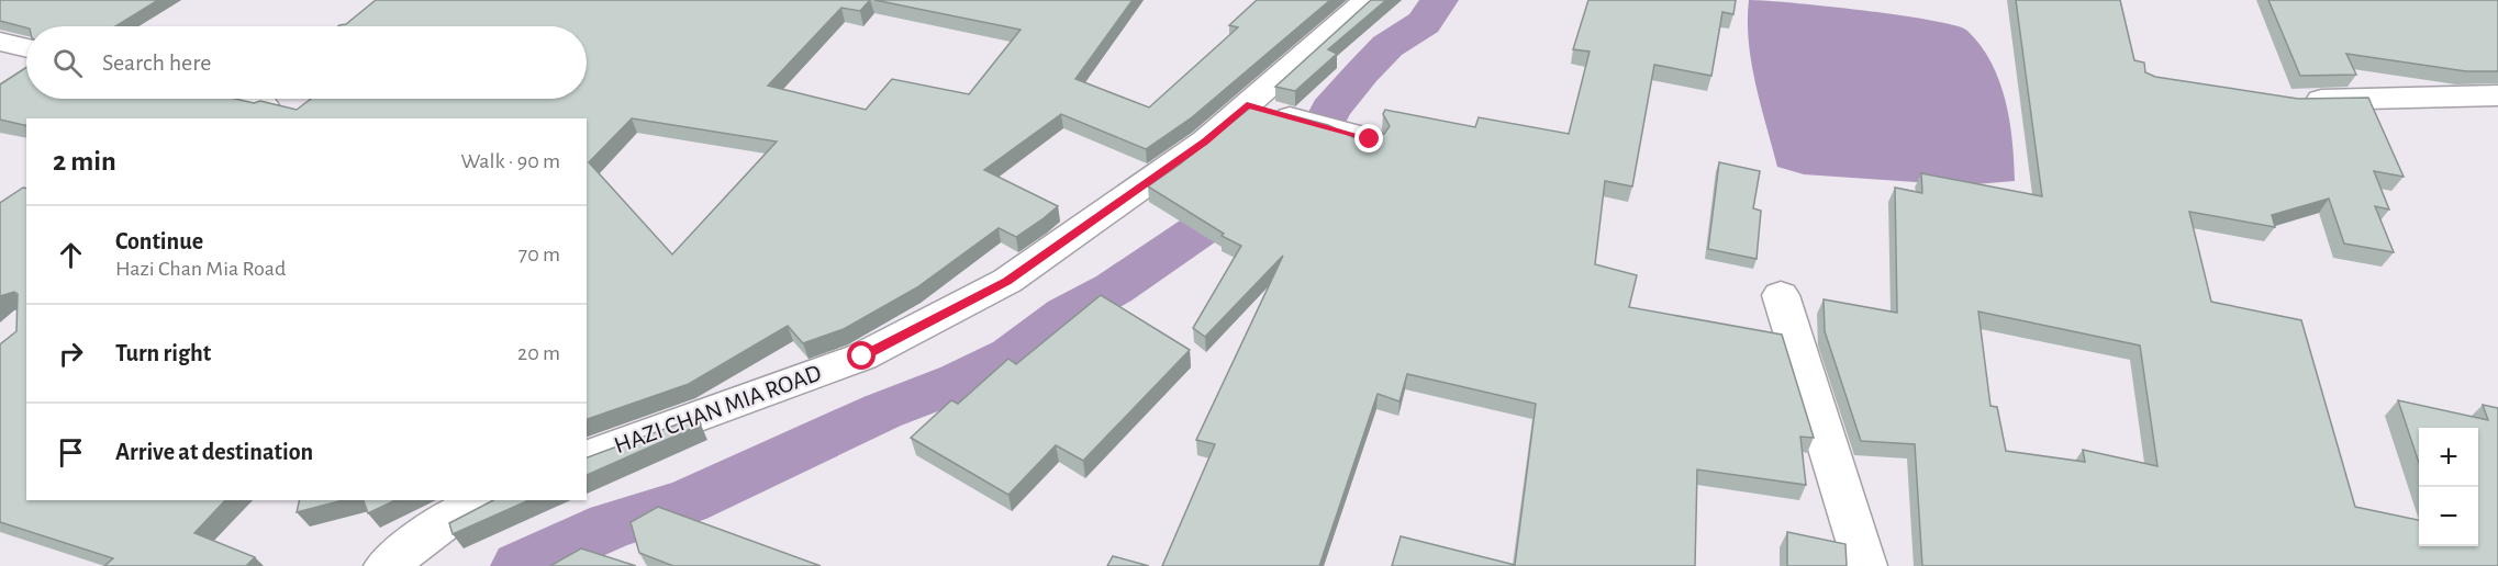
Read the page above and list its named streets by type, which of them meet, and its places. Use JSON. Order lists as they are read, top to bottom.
{
  "streets": {
    "street": ["HAZI CHAN MIA ROAD"]
  },
  "page": {
    "search": "Search here",
    "heading": ["2 min", "Walk · 90 m"],
    "list": [
      ["Continue", "Hazi Chan Mia Road", "70 m"],
      ["Turn right", "20 m"],
      "Arrive at destination"
    ],
    "map_buttons": ["+", "−"]
  }
}
